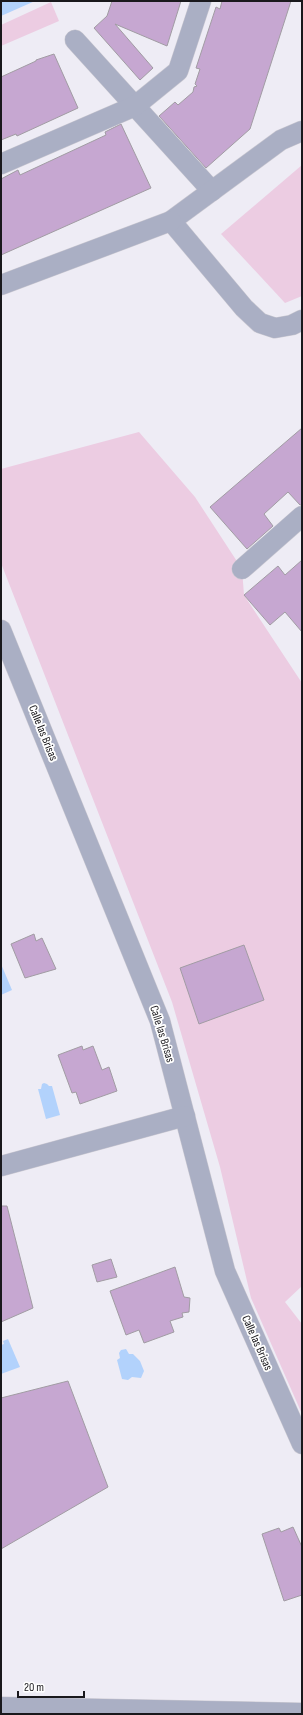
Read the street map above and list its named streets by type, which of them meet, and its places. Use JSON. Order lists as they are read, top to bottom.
{
  "streets": {
    "street": ["Calle las Brisas"]
  },
  "scale_bar": "20 m"
}
